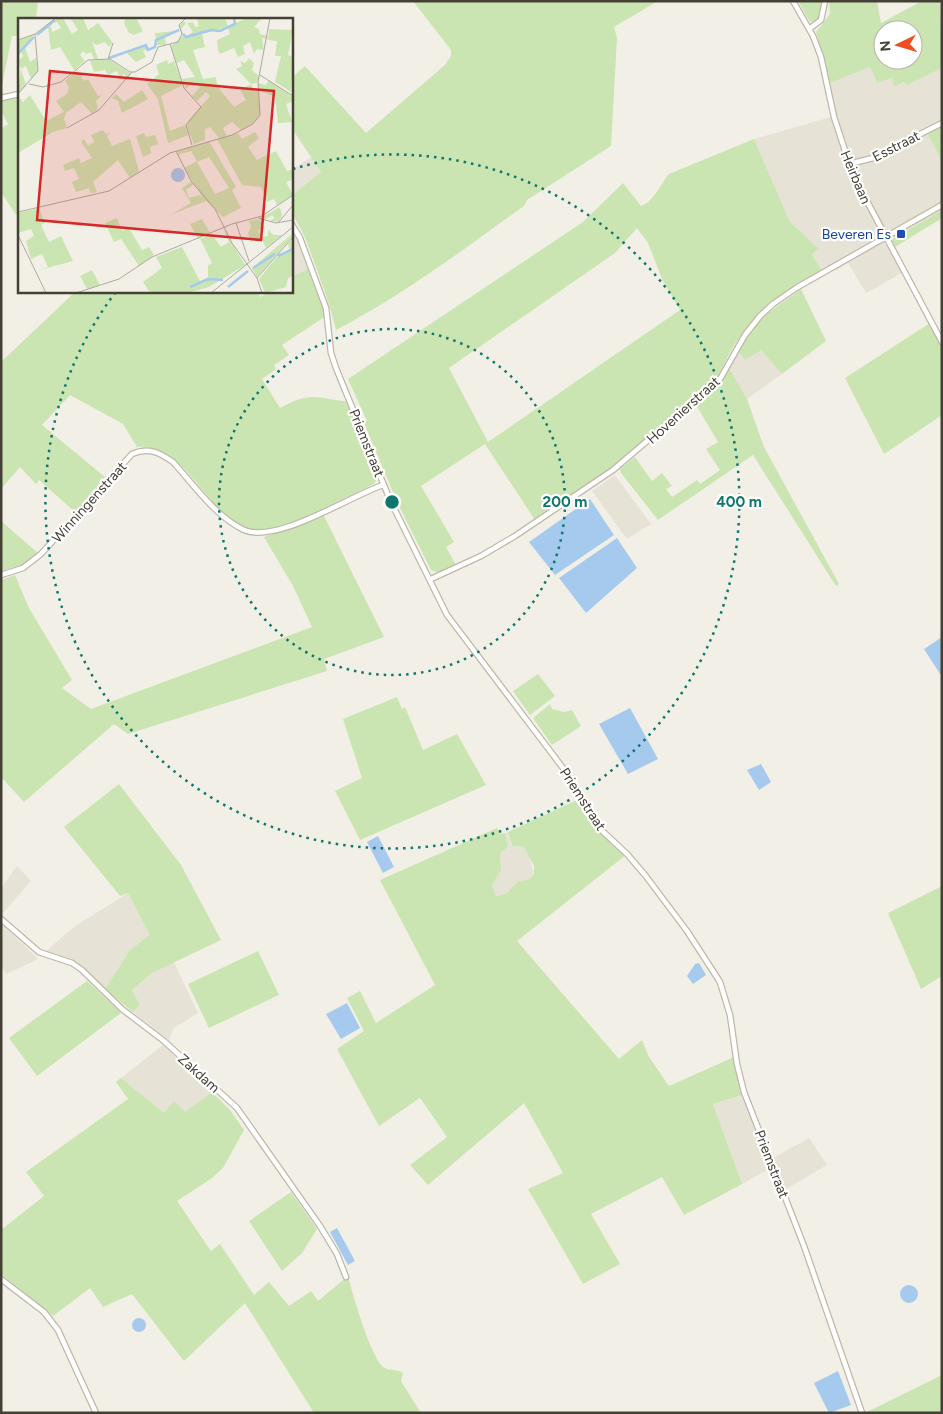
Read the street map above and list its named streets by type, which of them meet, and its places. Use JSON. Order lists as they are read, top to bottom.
{
  "streets": {
    "street": [
      "Esstraat",
      "Heirbaan",
      "Hovenierstraat",
      "Priemstraat",
      "Winningenstraat",
      "Zakdam"
    ]
  },
  "crossings": [
    ["Esstraat", "Heirbaan"],
    ["Heirbaan", "Hovenierstraat"],
    ["Hovenierstraat", "Priemstraat"],
    ["Priemstraat", "Winningenstraat"]
  ],
  "places": {
    "transit": ["Beveren Es"]
  },
  "north": "left",
  "rings": ["200 m", "400 m"]
}
